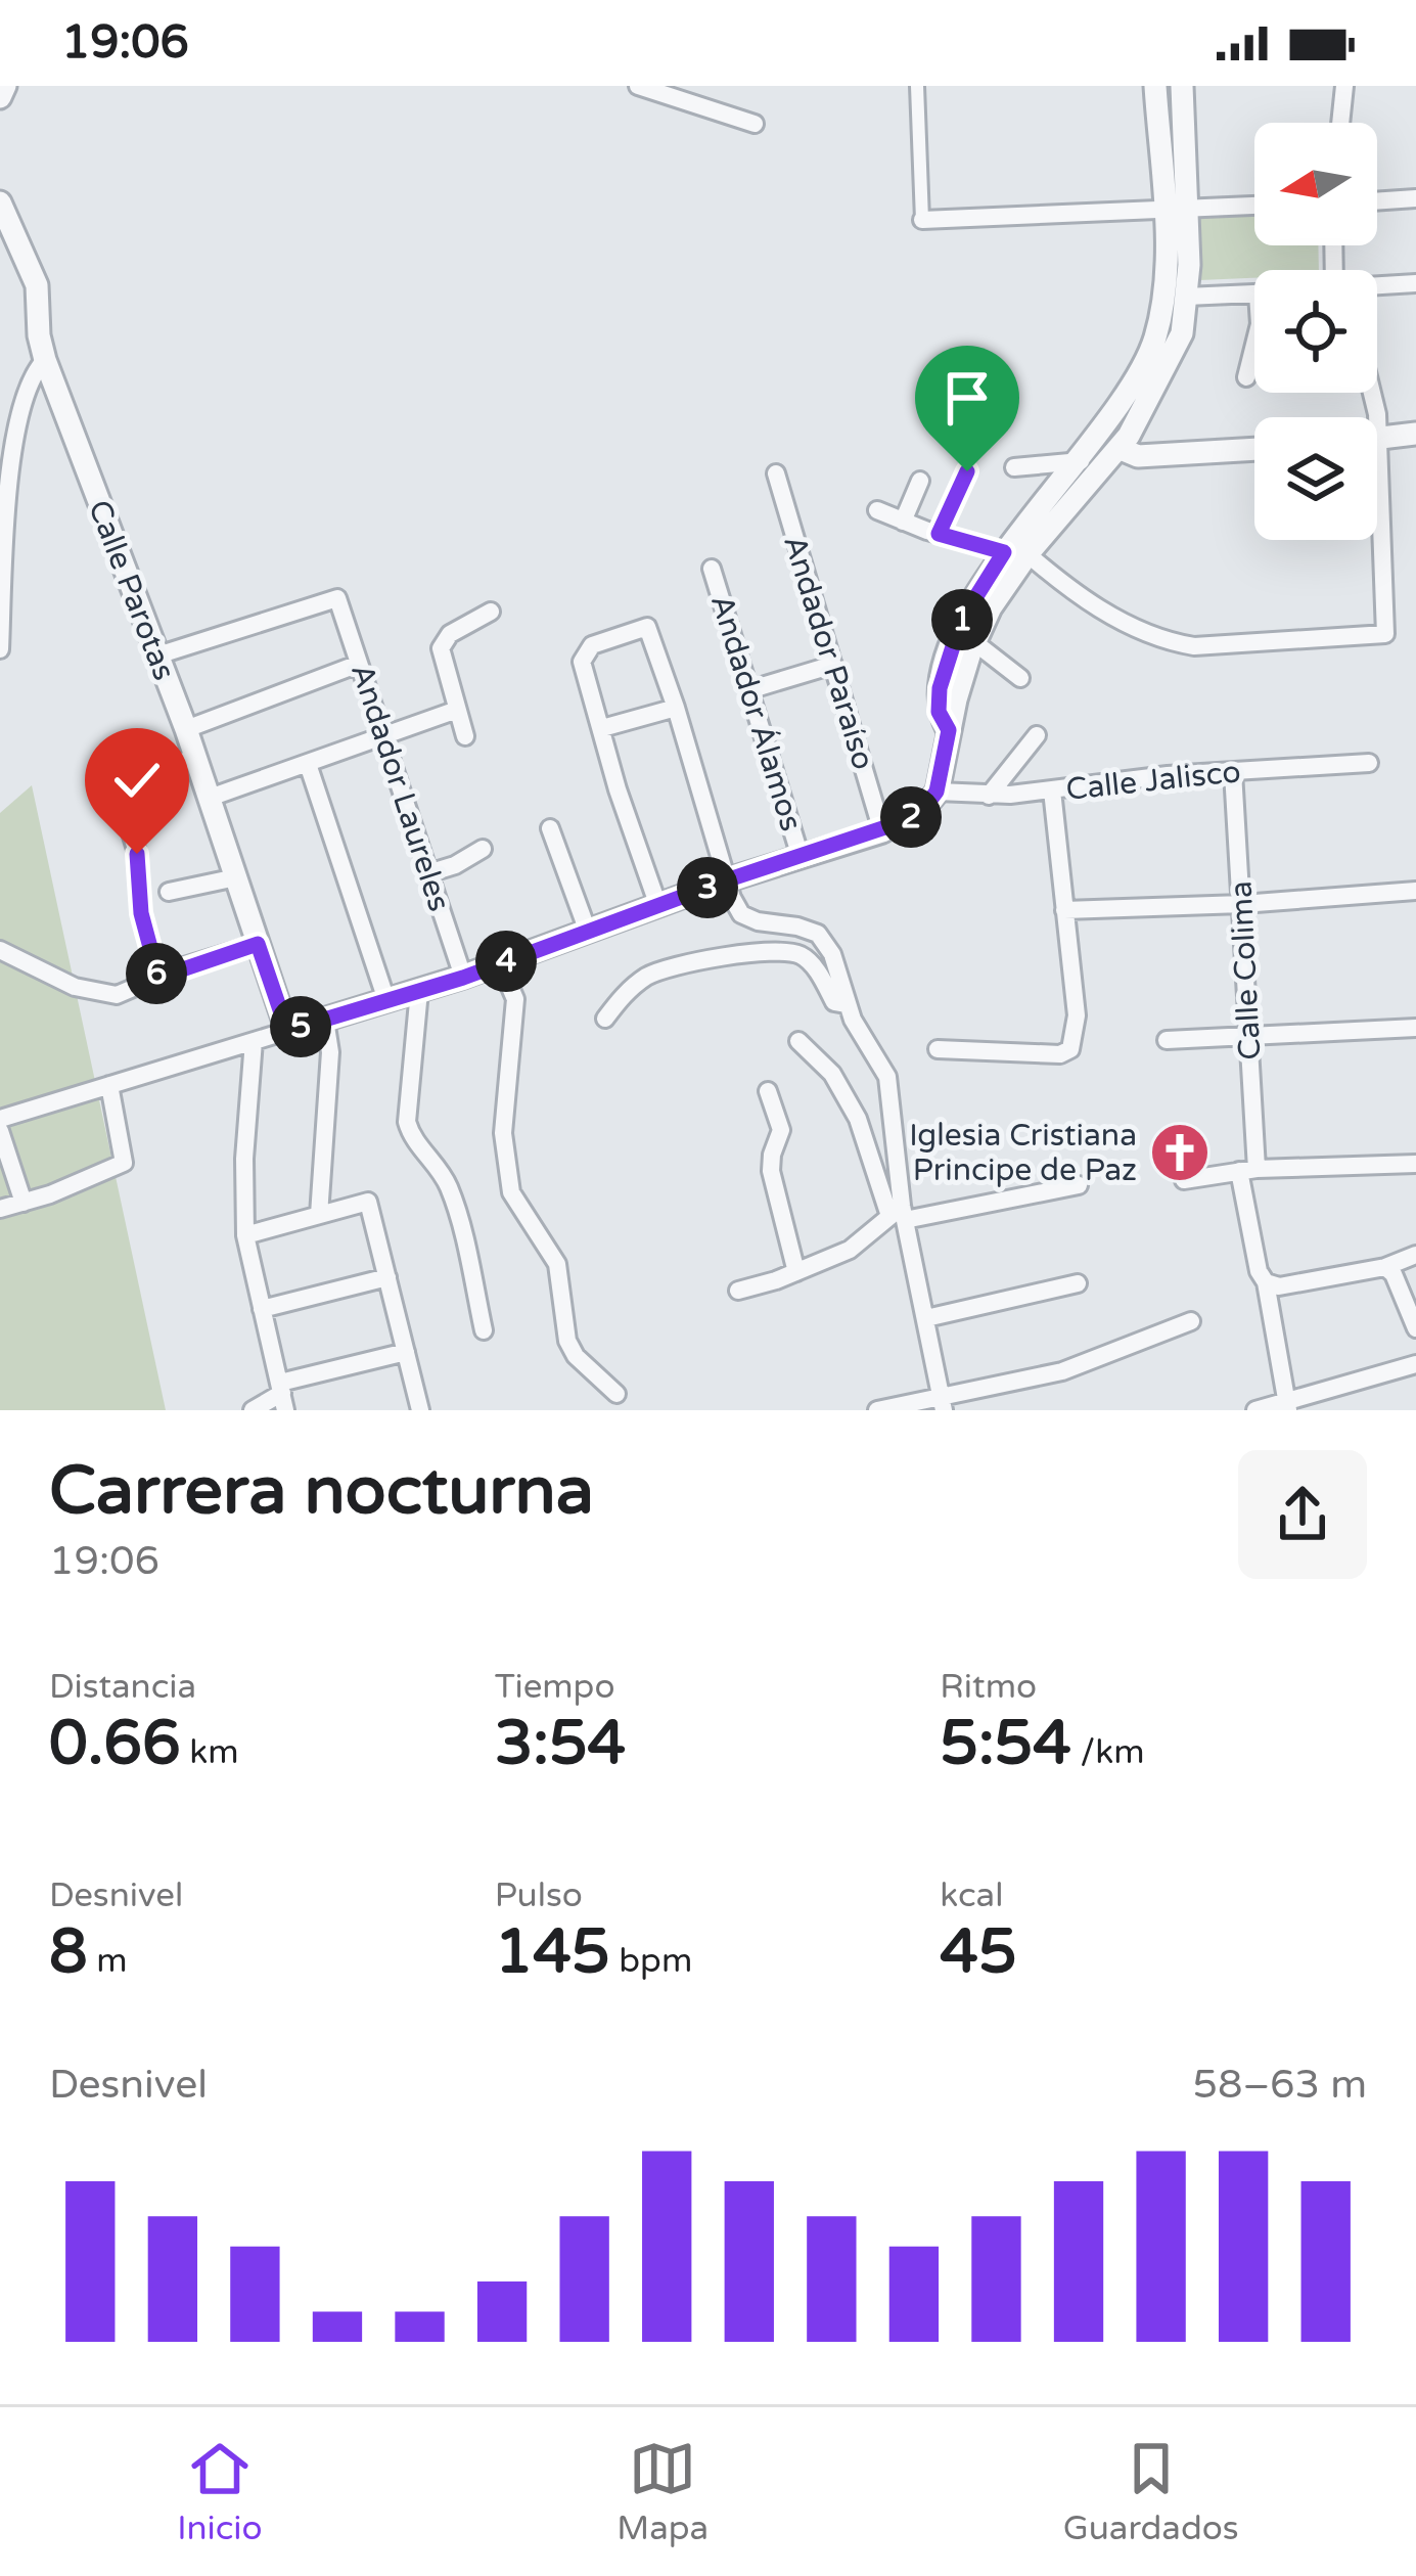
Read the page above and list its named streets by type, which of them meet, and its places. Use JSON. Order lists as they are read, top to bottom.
{
  "streets": {
    "street": [
      "Calle Parotas",
      "Andador Paraíso",
      "Andador Álamos",
      "Calle Jalisco",
      "Andador Laureles",
      "Calle Colima"
    ]
  },
  "crossings": [
    ["Calle Parotas", "Andador Laureles"],
    ["Calle Jalisco", "Calle Colima"]
  ],
  "places": {
    "church": ["Iglesia Cristiana Principe de Paz"]
  },
  "north": "left",
  "page": {
    "status": "19:06",
    "pins": [
      "1",
      "2",
      "3",
      "4",
      "6",
      "5"
    ],
    "heading": ["Carrera nocturna", "19:06"],
    "stats": [
      ["Distancia", "0.66 km"],
      ["Tiempo", "3:54"],
      ["Ritmo", "5:54 /km"],
      ["Desnivel", "8 m"],
      ["Pulso", "145 bpm"],
      ["kcal", "45"]
    ],
    "chart": ["Desnivel", "58–63 m"],
    "tabs": ["Inicio", "Mapa", "Guardados"]
  }
}
